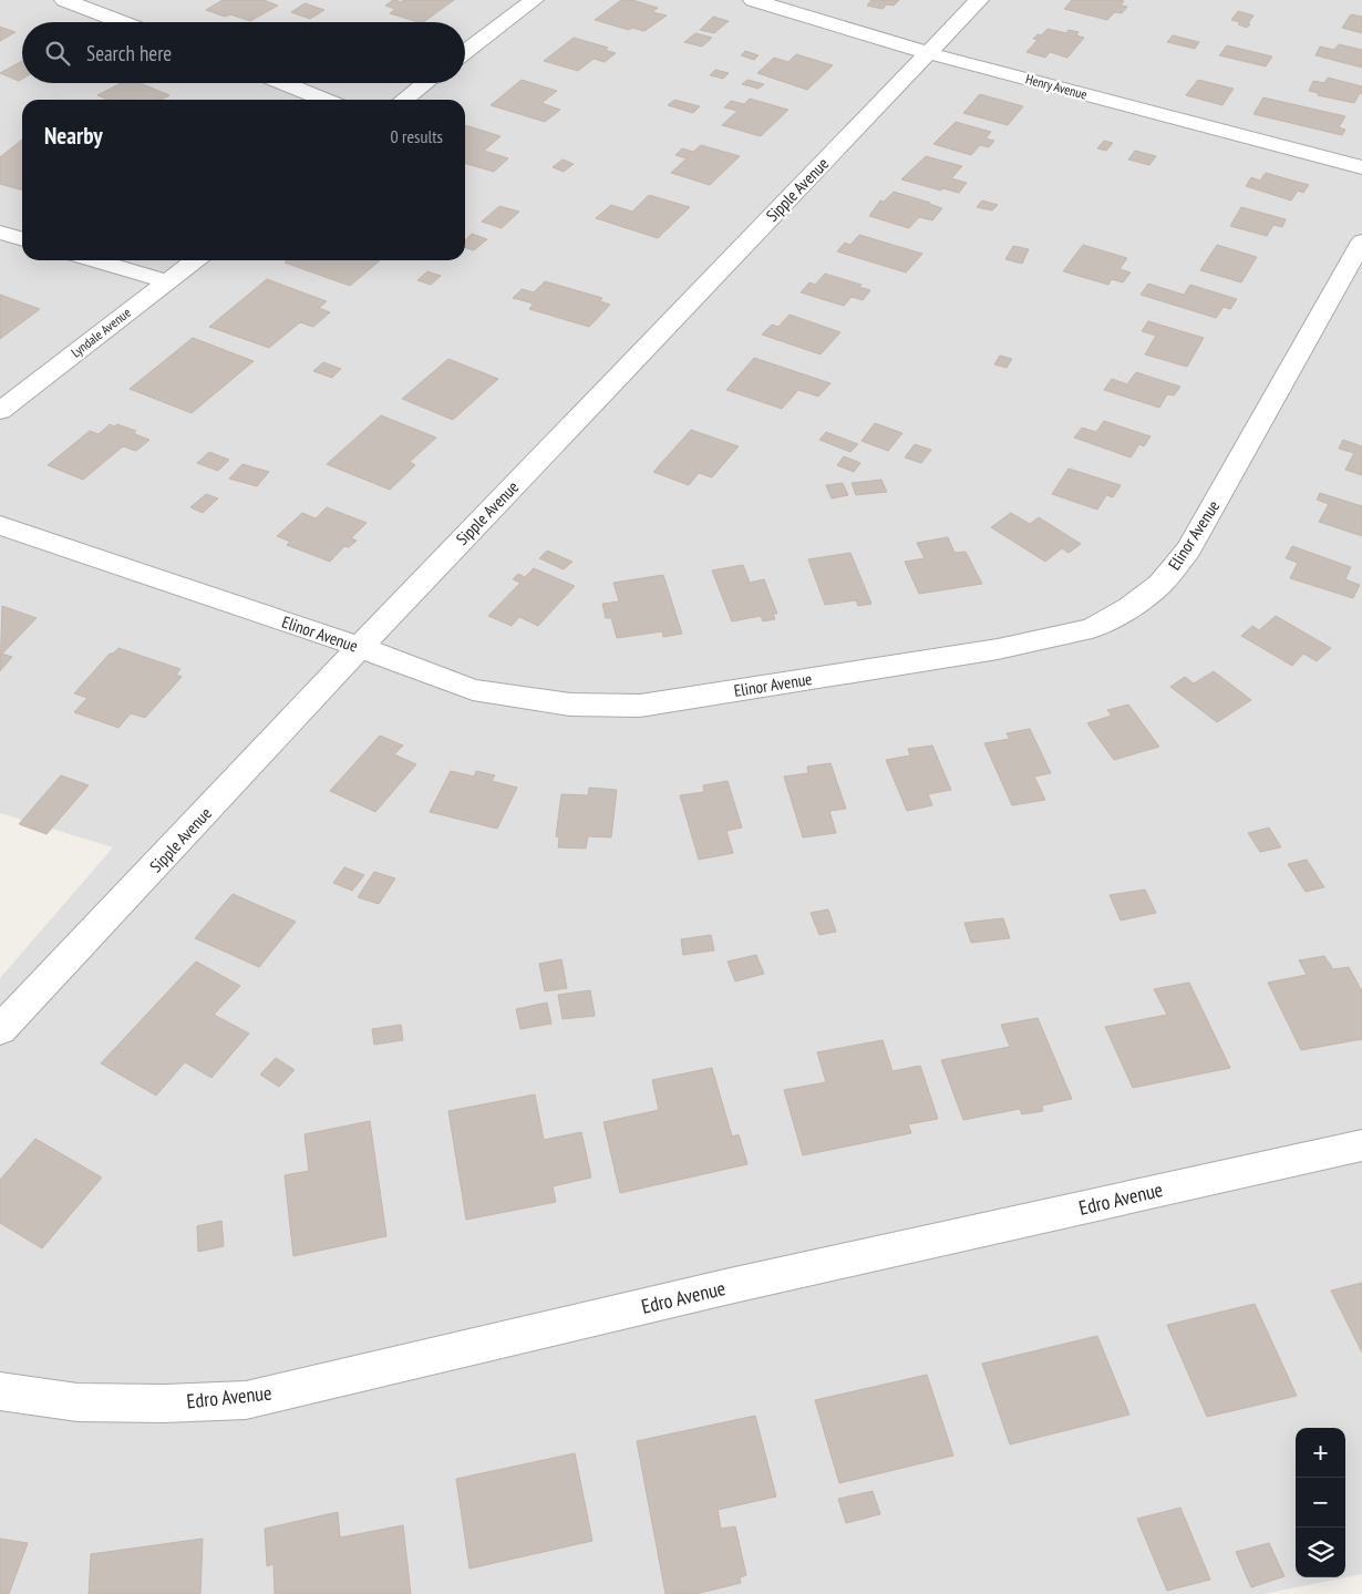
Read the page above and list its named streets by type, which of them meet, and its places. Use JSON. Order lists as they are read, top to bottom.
{
  "streets": {
    "street": [
      "Henry Avenue",
      "Sipple Avenue",
      "Lyndale Avenue",
      "Elinor Avenue",
      "Edro Avenue"
    ]
  },
  "crossings": [
    ["Henry Avenue", "Sipple Avenue"],
    ["Sipple Avenue", "Elinor Avenue"]
  ],
  "page": {
    "search": "Search here",
    "heading": ["Nearby", "0 results"],
    "map_buttons": ["+", "−"]
  }
}
